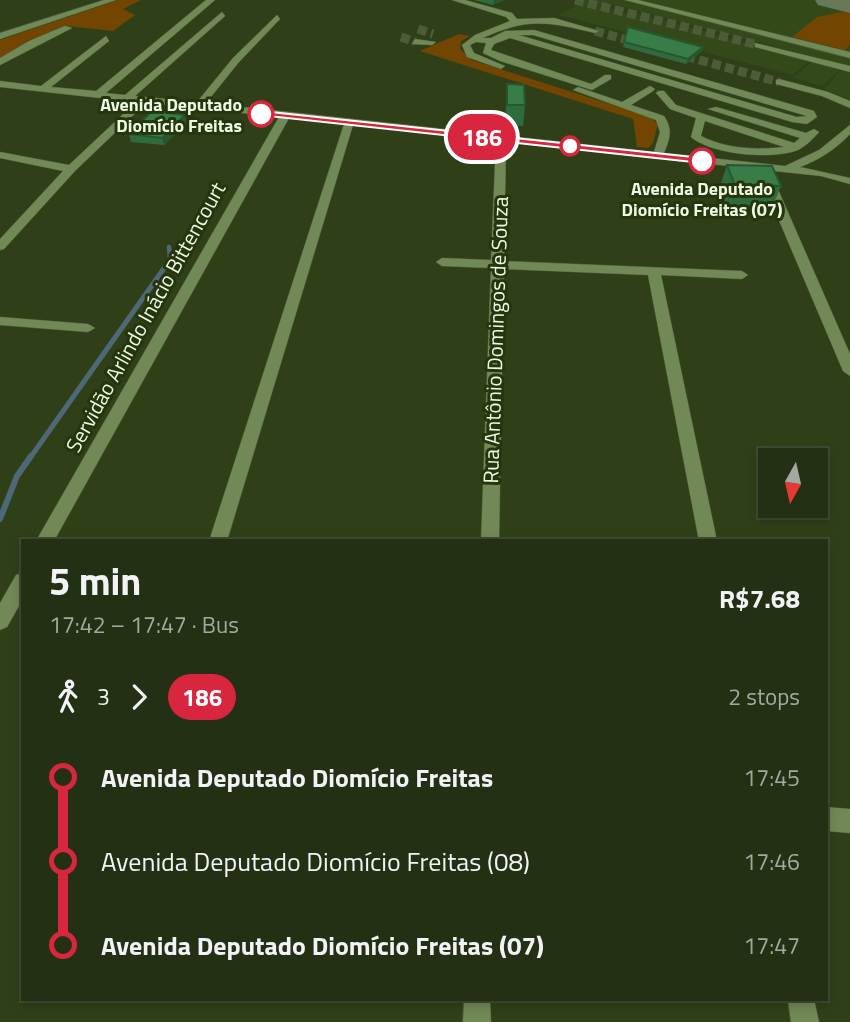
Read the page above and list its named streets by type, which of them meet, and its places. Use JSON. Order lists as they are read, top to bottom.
{
  "streets": {
    "street": ["Servidão Arlindo Inácio Bittencourt", "Rua Antônio Domingos de Souza"]
  },
  "places": ["Avenida Deputado Diomício Freitas", "Avenida Deputado Diomício Freitas (07)"],
  "lines": ["bus line 186"],
  "north": "bottom",
  "page": {
    "on_map": "186",
    "heading": ["5 min", "17:42 – 17:47 · Bus", "R$7.68"],
    "legs": ["3", "186", "2 stops"],
    "list": [
      {
        "name": "Avenida Deputado Diomício Freitas",
        "value": "17:45"
      },
      {
        "name": "Avenida Deputado Diomício Freitas (08)",
        "value": "17:46"
      },
      {
        "name": "Avenida Deputado Diomício Freitas (07)",
        "value": "17:47"
      }
    ]
  }
}
